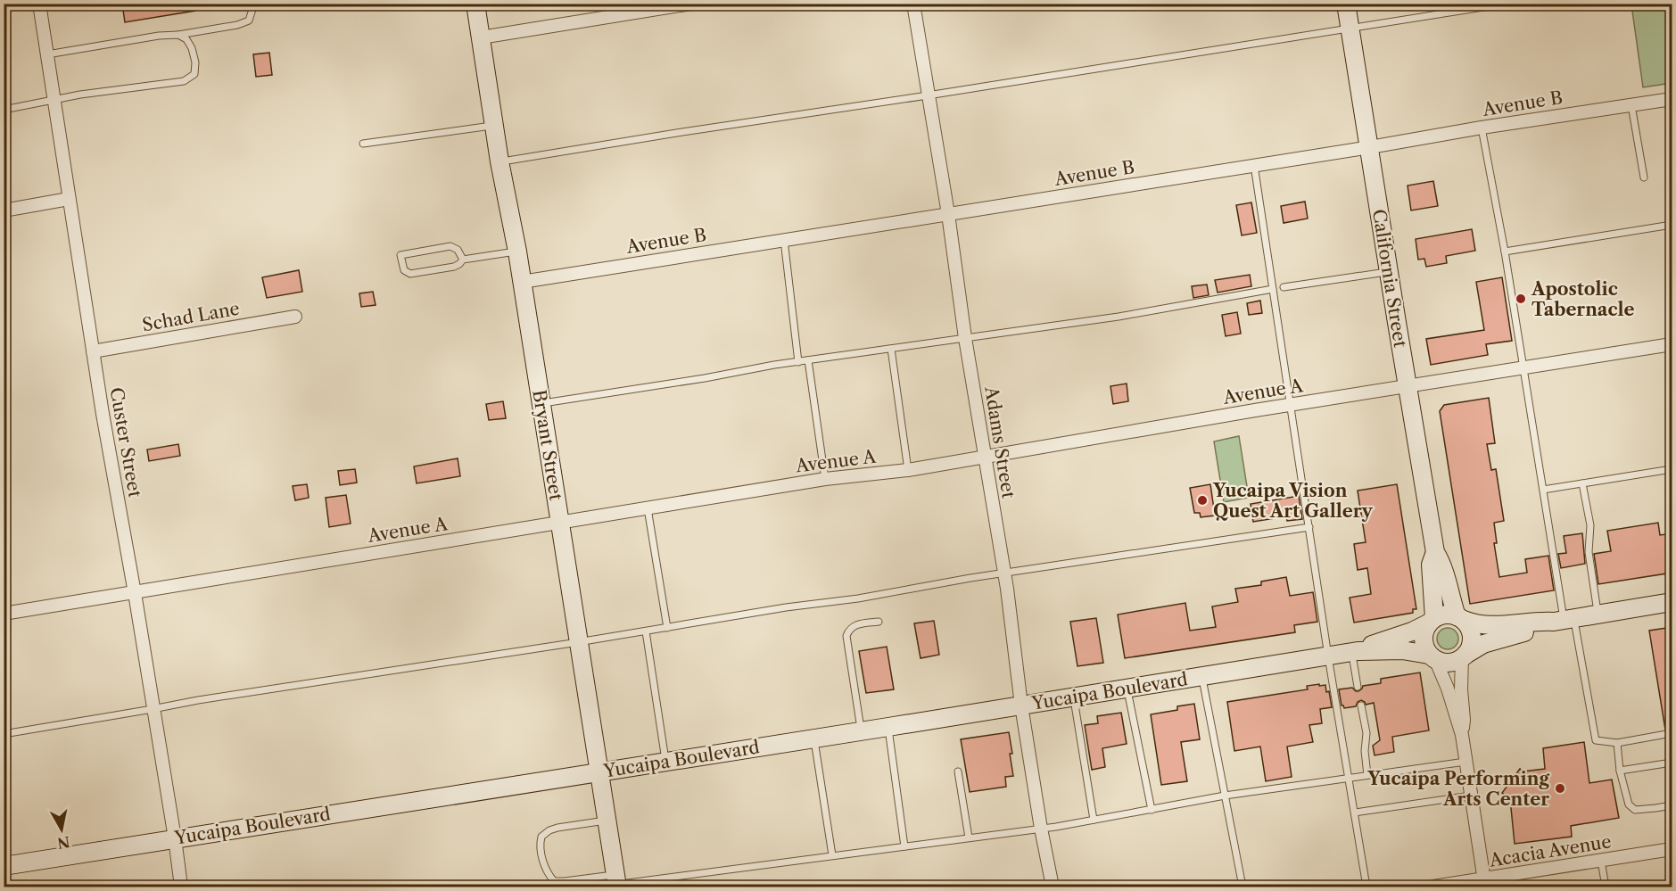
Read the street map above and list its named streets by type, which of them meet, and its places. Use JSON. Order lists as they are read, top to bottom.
{
  "streets": {
    "street": [
      "Avenue B",
      "California Street",
      "Schad Lane",
      "Avenue A",
      "Custer Street",
      "Adams Street",
      "Bryant Street",
      "Yucaipa Boulevard",
      "Acacia Avenue"
    ]
  },
  "crossings": [
    ["Avenue B", "California Street"],
    ["Avenue B", "Adams Street"],
    ["Avenue B", "Bryant Street"],
    ["California Street", "Avenue A"],
    ["California Street", "Yucaipa Boulevard"],
    ["Schad Lane", "Custer Street"],
    ["Avenue A", "Custer Street"],
    ["Avenue A", "Adams Street"],
    ["Avenue A", "Bryant Street"],
    ["Custer Street", "Yucaipa Boulevard"],
    ["Adams Street", "Yucaipa Boulevard"],
    ["Bryant Street", "Yucaipa Boulevard"]
  ],
  "places": ["Apostolic Tabernacle", "Yucaipa Vision Quest Art Gallery", "Yucaipa Performing Arts Center"],
  "north": "bottom"
}
